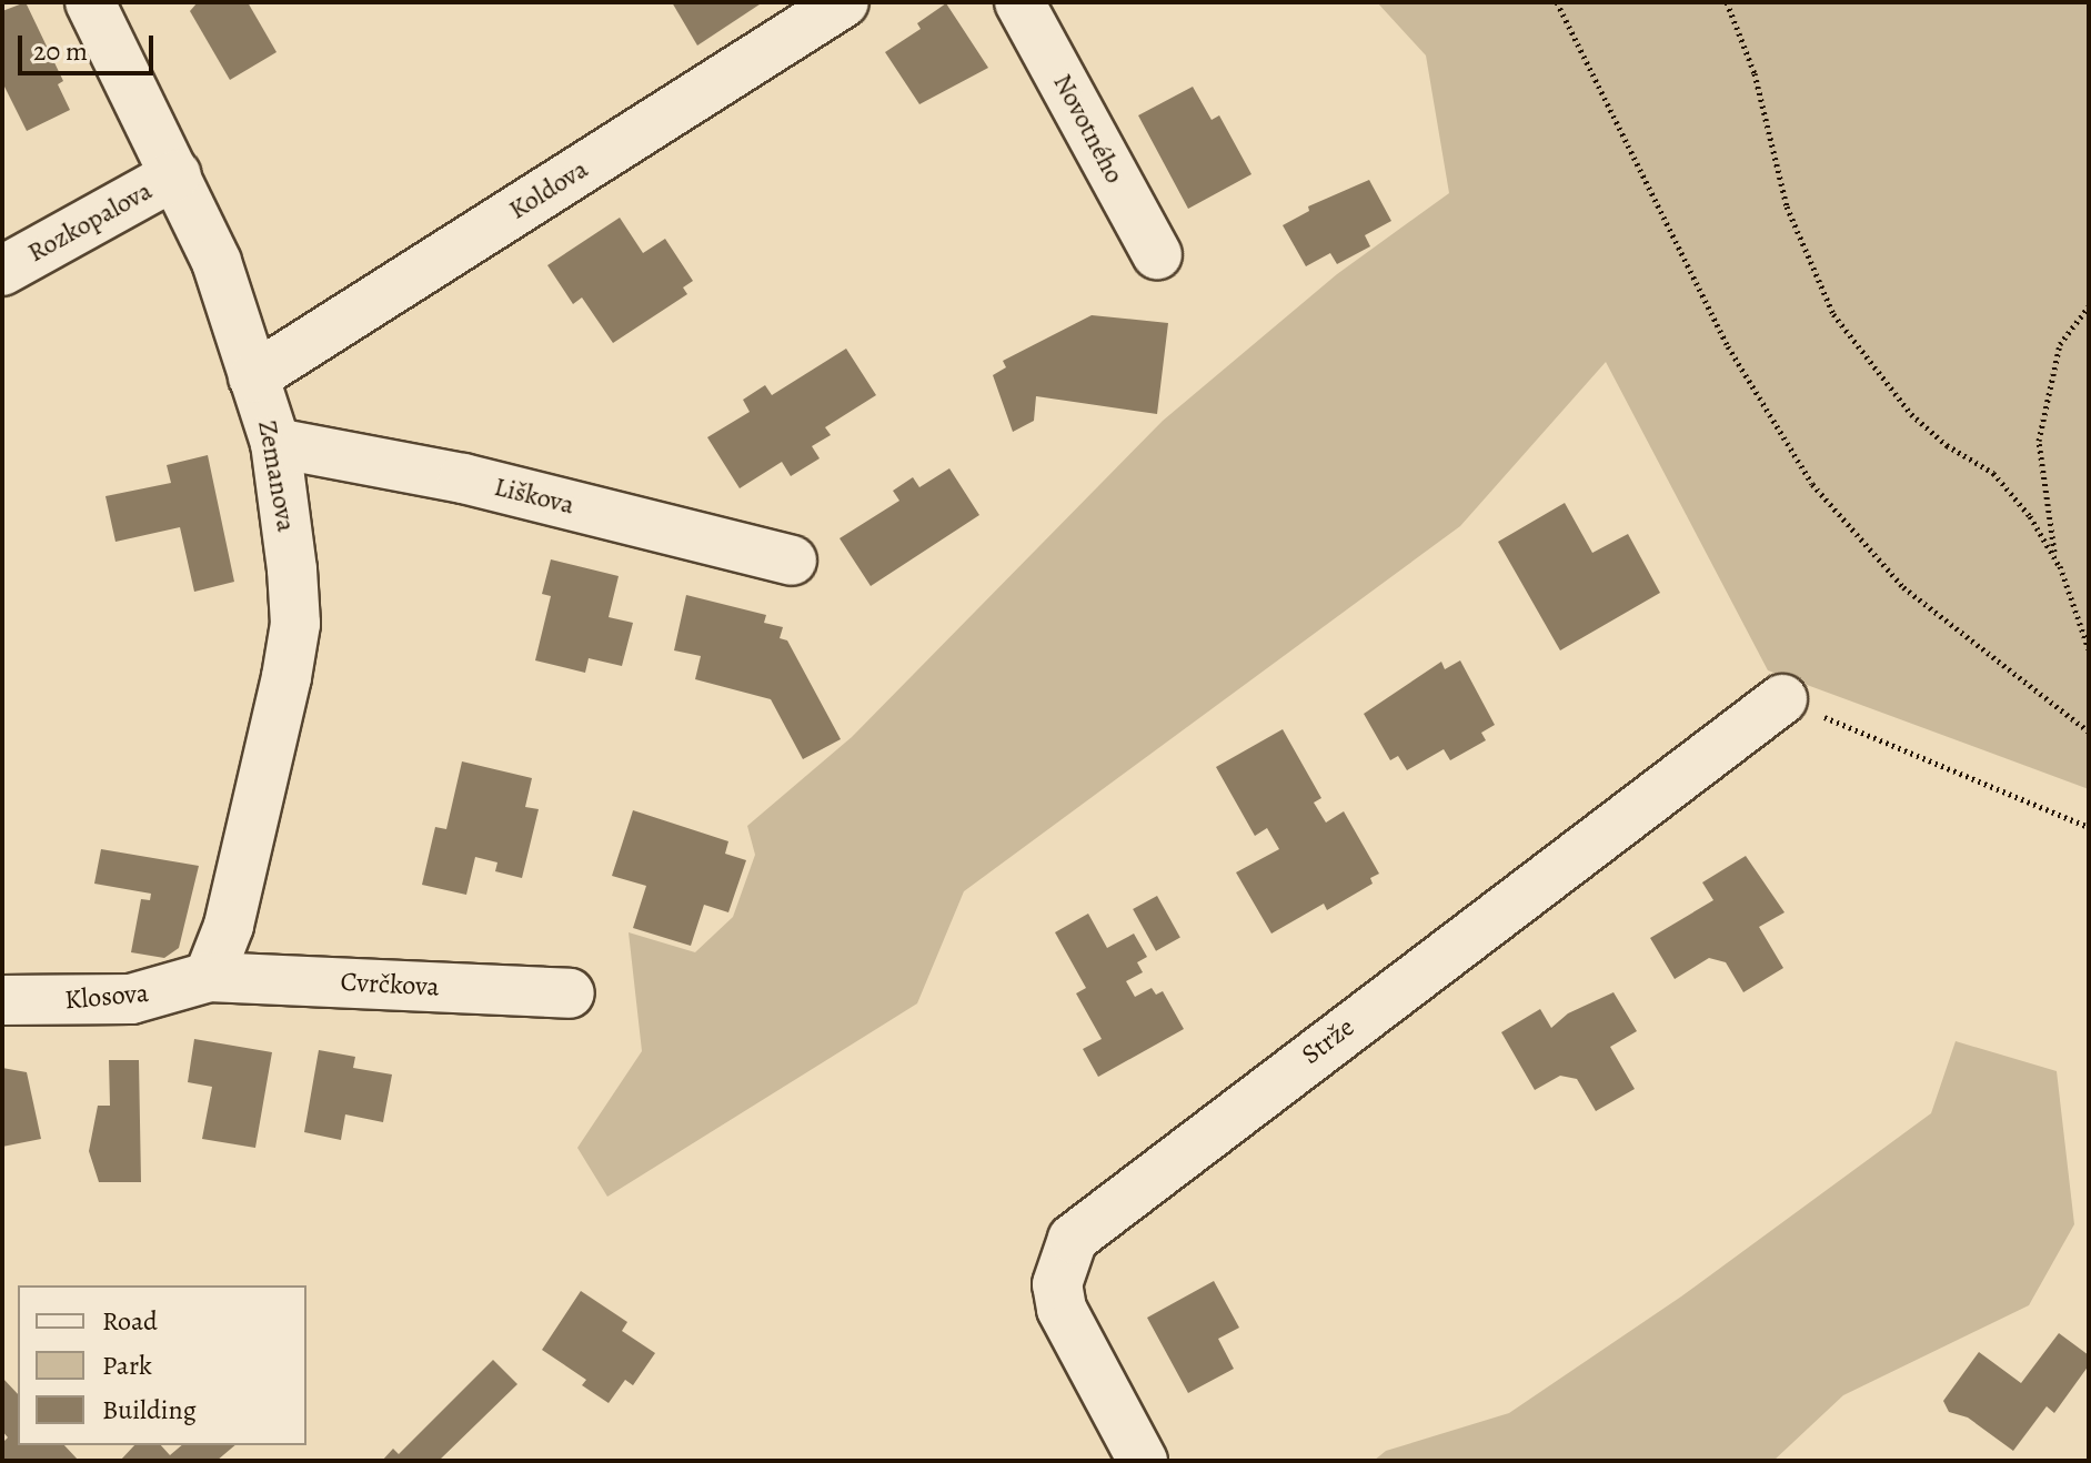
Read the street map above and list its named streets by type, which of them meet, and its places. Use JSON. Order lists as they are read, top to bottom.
{
  "streets": {
    "street": [
      "Novotného",
      "Koldova",
      "Rozkopalova",
      "Zemanova",
      "Liškova",
      "Cvrčkova",
      "Klosova",
      "Strže"
    ]
  },
  "crossings": [
    ["Koldova", "Zemanova"],
    ["Rozkopalova", "Zemanova"],
    ["Zemanova", "Liškova"],
    ["Zemanova", "Cvrčkova"],
    ["Zemanova", "Klosova"],
    ["Cvrčkova", "Klosova"]
  ],
  "legend": ["Road", "Park", "Building"],
  "scale_bar": "20 m"
}
